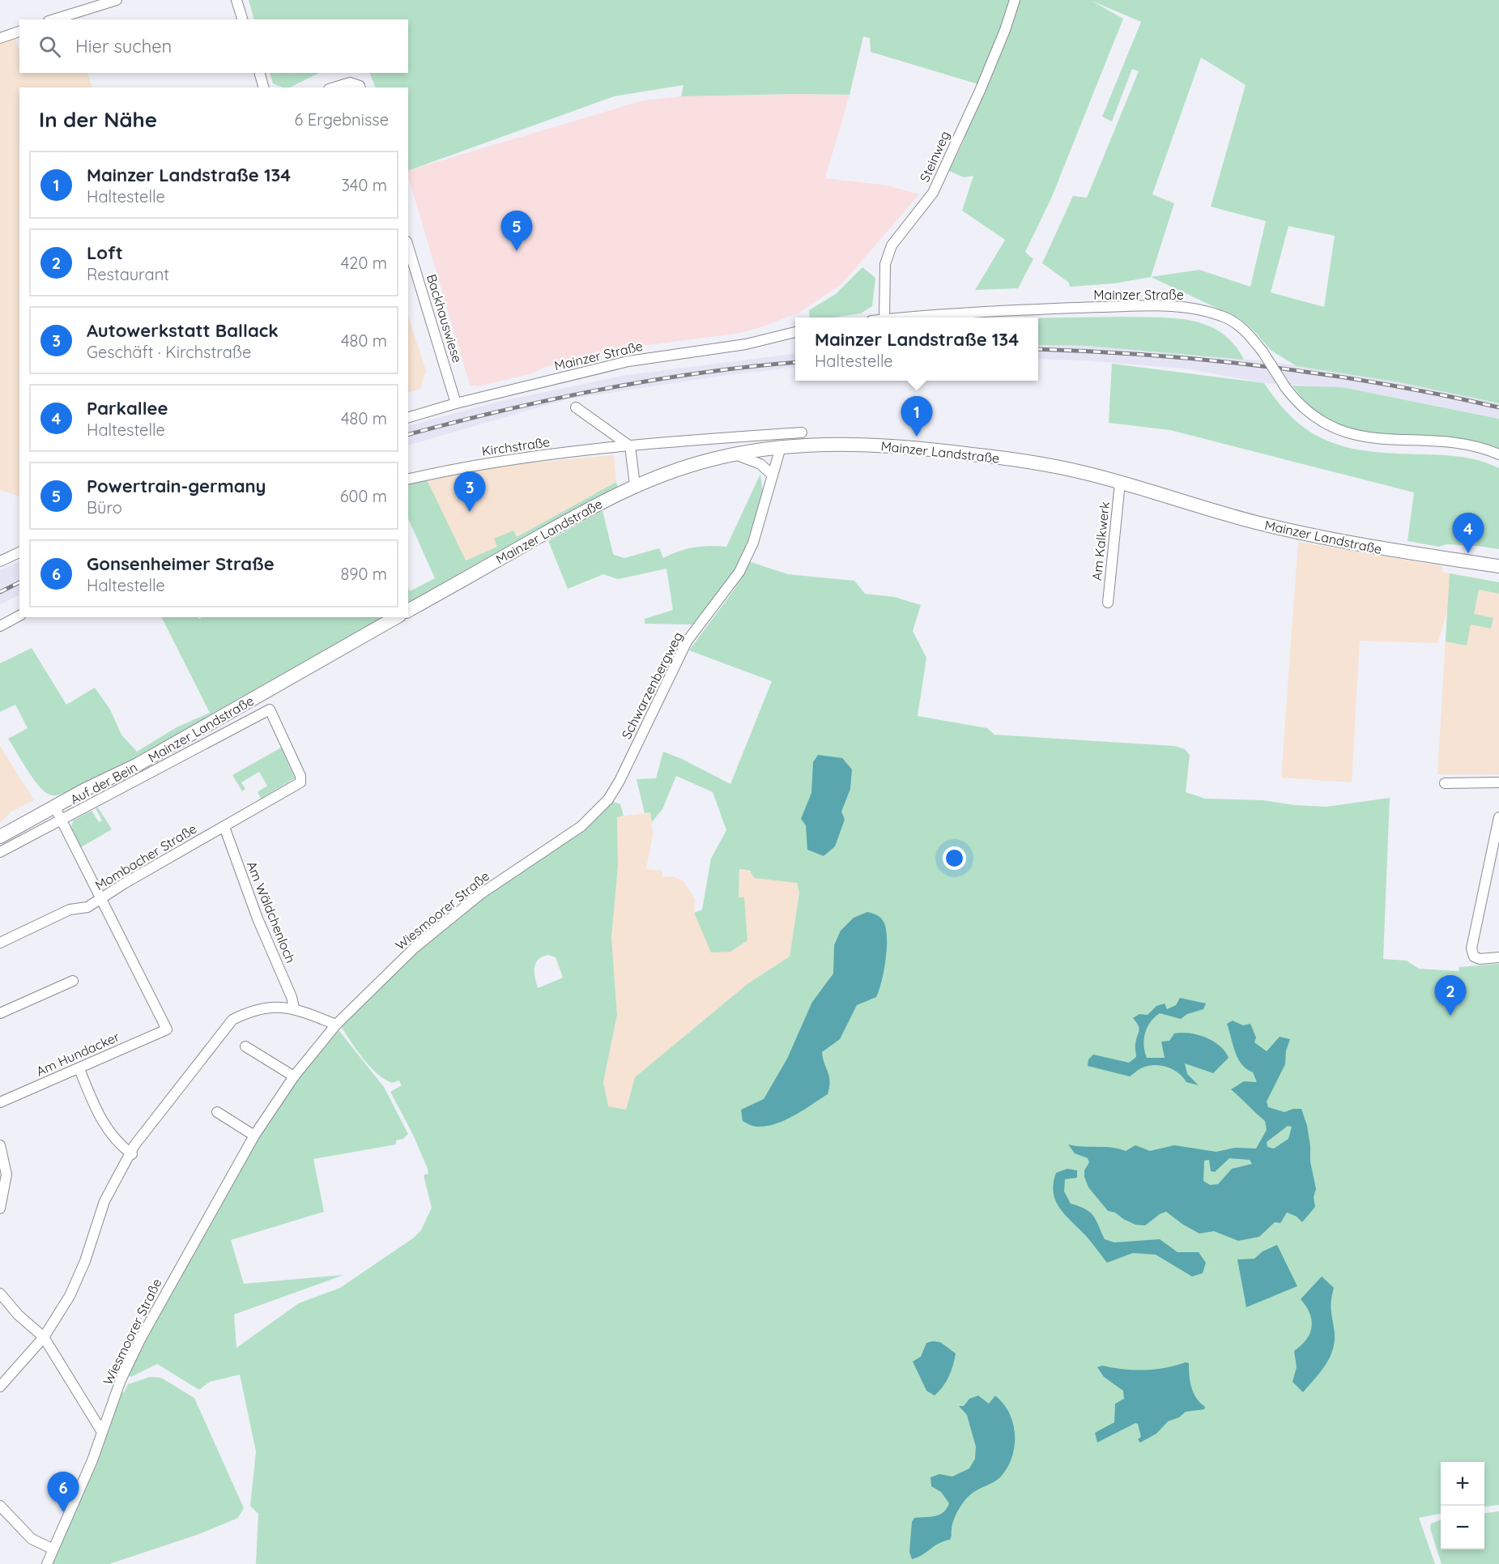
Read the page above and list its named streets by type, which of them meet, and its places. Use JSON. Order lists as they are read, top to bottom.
{
  "streets": {
    "main road": ["Mainzer Landstraße"],
    "street": [
      "Steinweg",
      "Mainzer Straße",
      "Backhauswiese",
      "Kirchstraße",
      "Am Kalkwerk",
      "Schwarzenbergweg",
      "Auf der Bein",
      "Mombacher Straße",
      "Wiesmoorer Straße",
      "Am Wäldchenloch",
      "Am Hundacker"
    ]
  },
  "crossings": [
    ["Mainzer Straße", "Backhauswiese"],
    ["Mainzer Landstraße", "Am Kalkwerk"],
    ["Mainzer Landstraße", "Schwarzenbergweg"],
    ["Schwarzenbergweg", "Wiesmoorer Straße"],
    ["Auf der Bein", "Mombacher Straße"],
    ["Mombacher Straße", "Am Wäldchenloch"],
    ["Mombacher Straße", "Am Hundacker"]
  ],
  "page": {
    "search": "Hier suchen",
    "heading": ["In der Nähe", "6 Ergebnisse"],
    "list": [
      {
        "mark": "1",
        "name": "Mainzer Landstraße 134",
        "note": "Haltestelle",
        "value": "340 m"
      },
      {
        "mark": "2",
        "name": "Loft",
        "note": "Restaurant",
        "value": "420 m"
      },
      {
        "mark": "3",
        "name": "Autowerkstatt Ballack",
        "note": "Geschäft · Kirchstraße",
        "value": "480 m"
      },
      {
        "mark": "4",
        "name": "Parkallee",
        "note": "Haltestelle",
        "value": "480 m"
      },
      {
        "mark": "5",
        "name": "Powertrain-germany",
        "note": "Büro",
        "value": "600 m"
      },
      {
        "mark": "6",
        "name": "Gonsenheimer Straße",
        "note": "Haltestelle",
        "value": "890 m"
      }
    ],
    "pins": [
      "5",
      "1",
      "3",
      "4",
      "2",
      "6"
    ],
    "popup": ["Mainzer Landstraße 134", "Haltestelle"],
    "map_buttons": ["+", "−"]
  }
}
